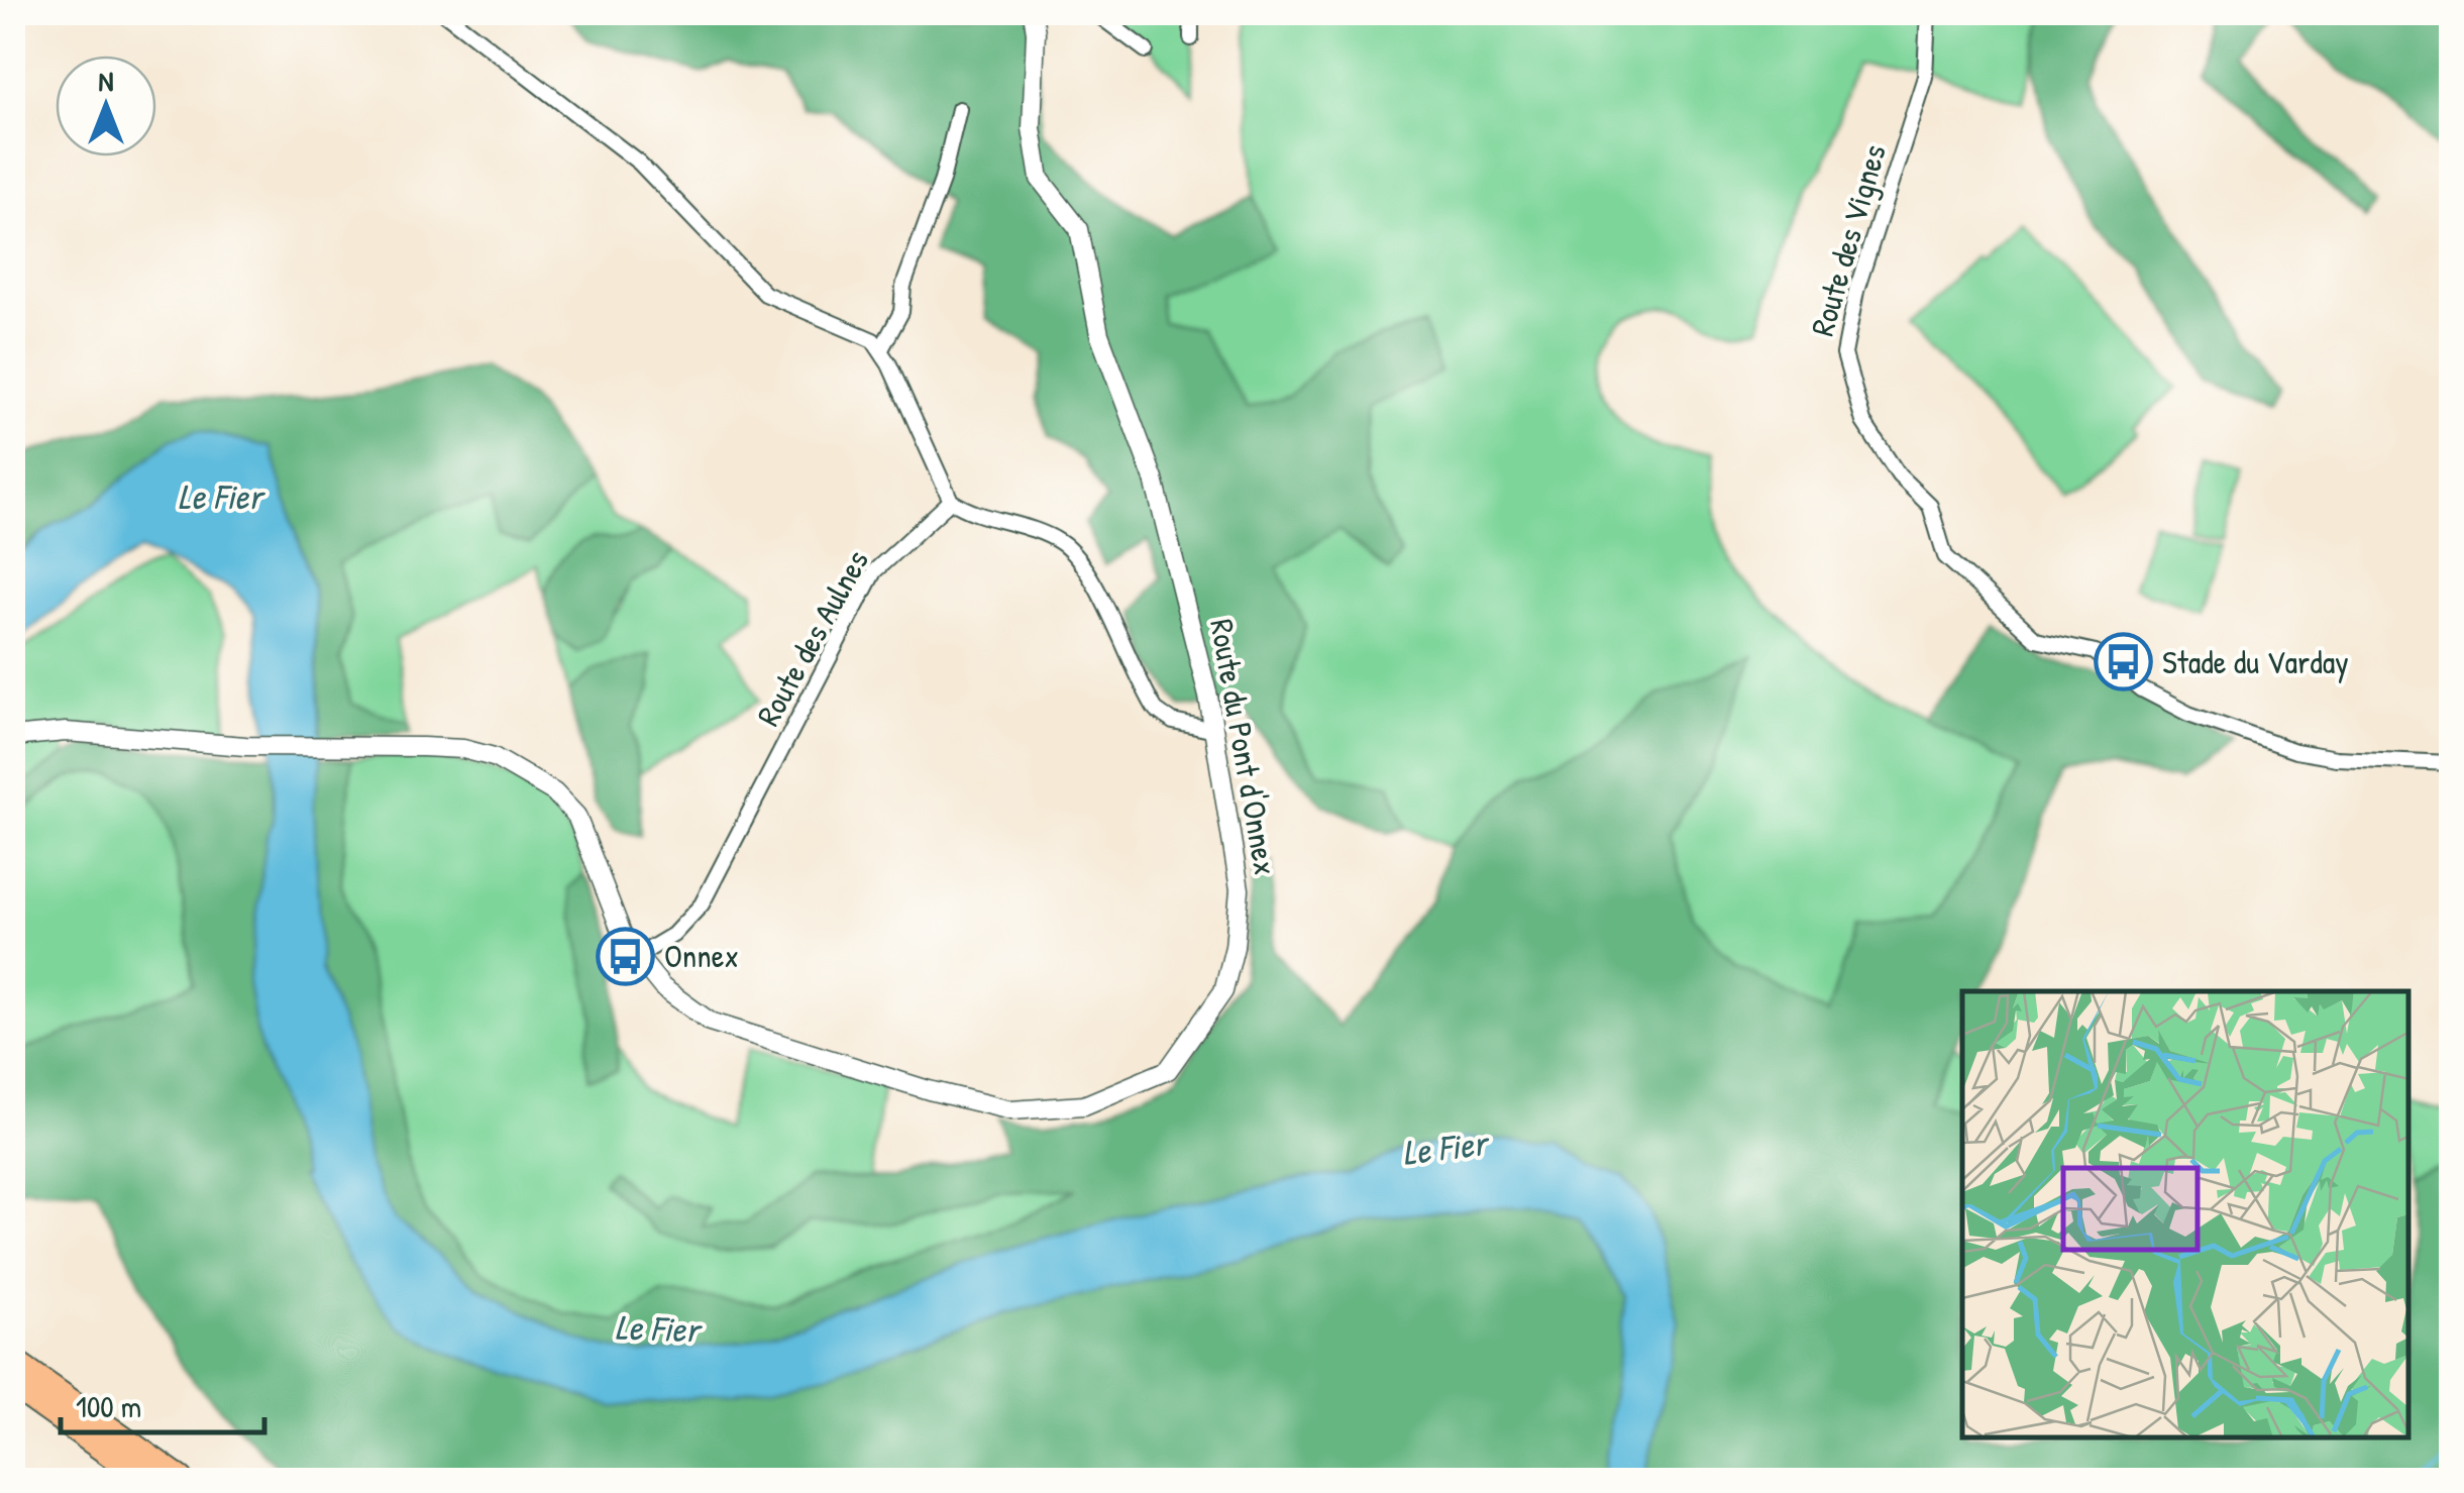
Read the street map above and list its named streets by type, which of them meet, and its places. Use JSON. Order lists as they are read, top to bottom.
{
  "streets": {
    "street": ["Route des Vignes", "Route des Aulnes", "Route du Pont d'Onnex"]
  },
  "crossings": [
    ["Route des Aulnes", "Route du Pont d'Onnex"]
  ],
  "water": ["Le Fier"],
  "places": {
    "bus stop": ["Stade du Varday", "Onnex"]
  },
  "scale_bar": "100 m",
  "north": "top"
}
